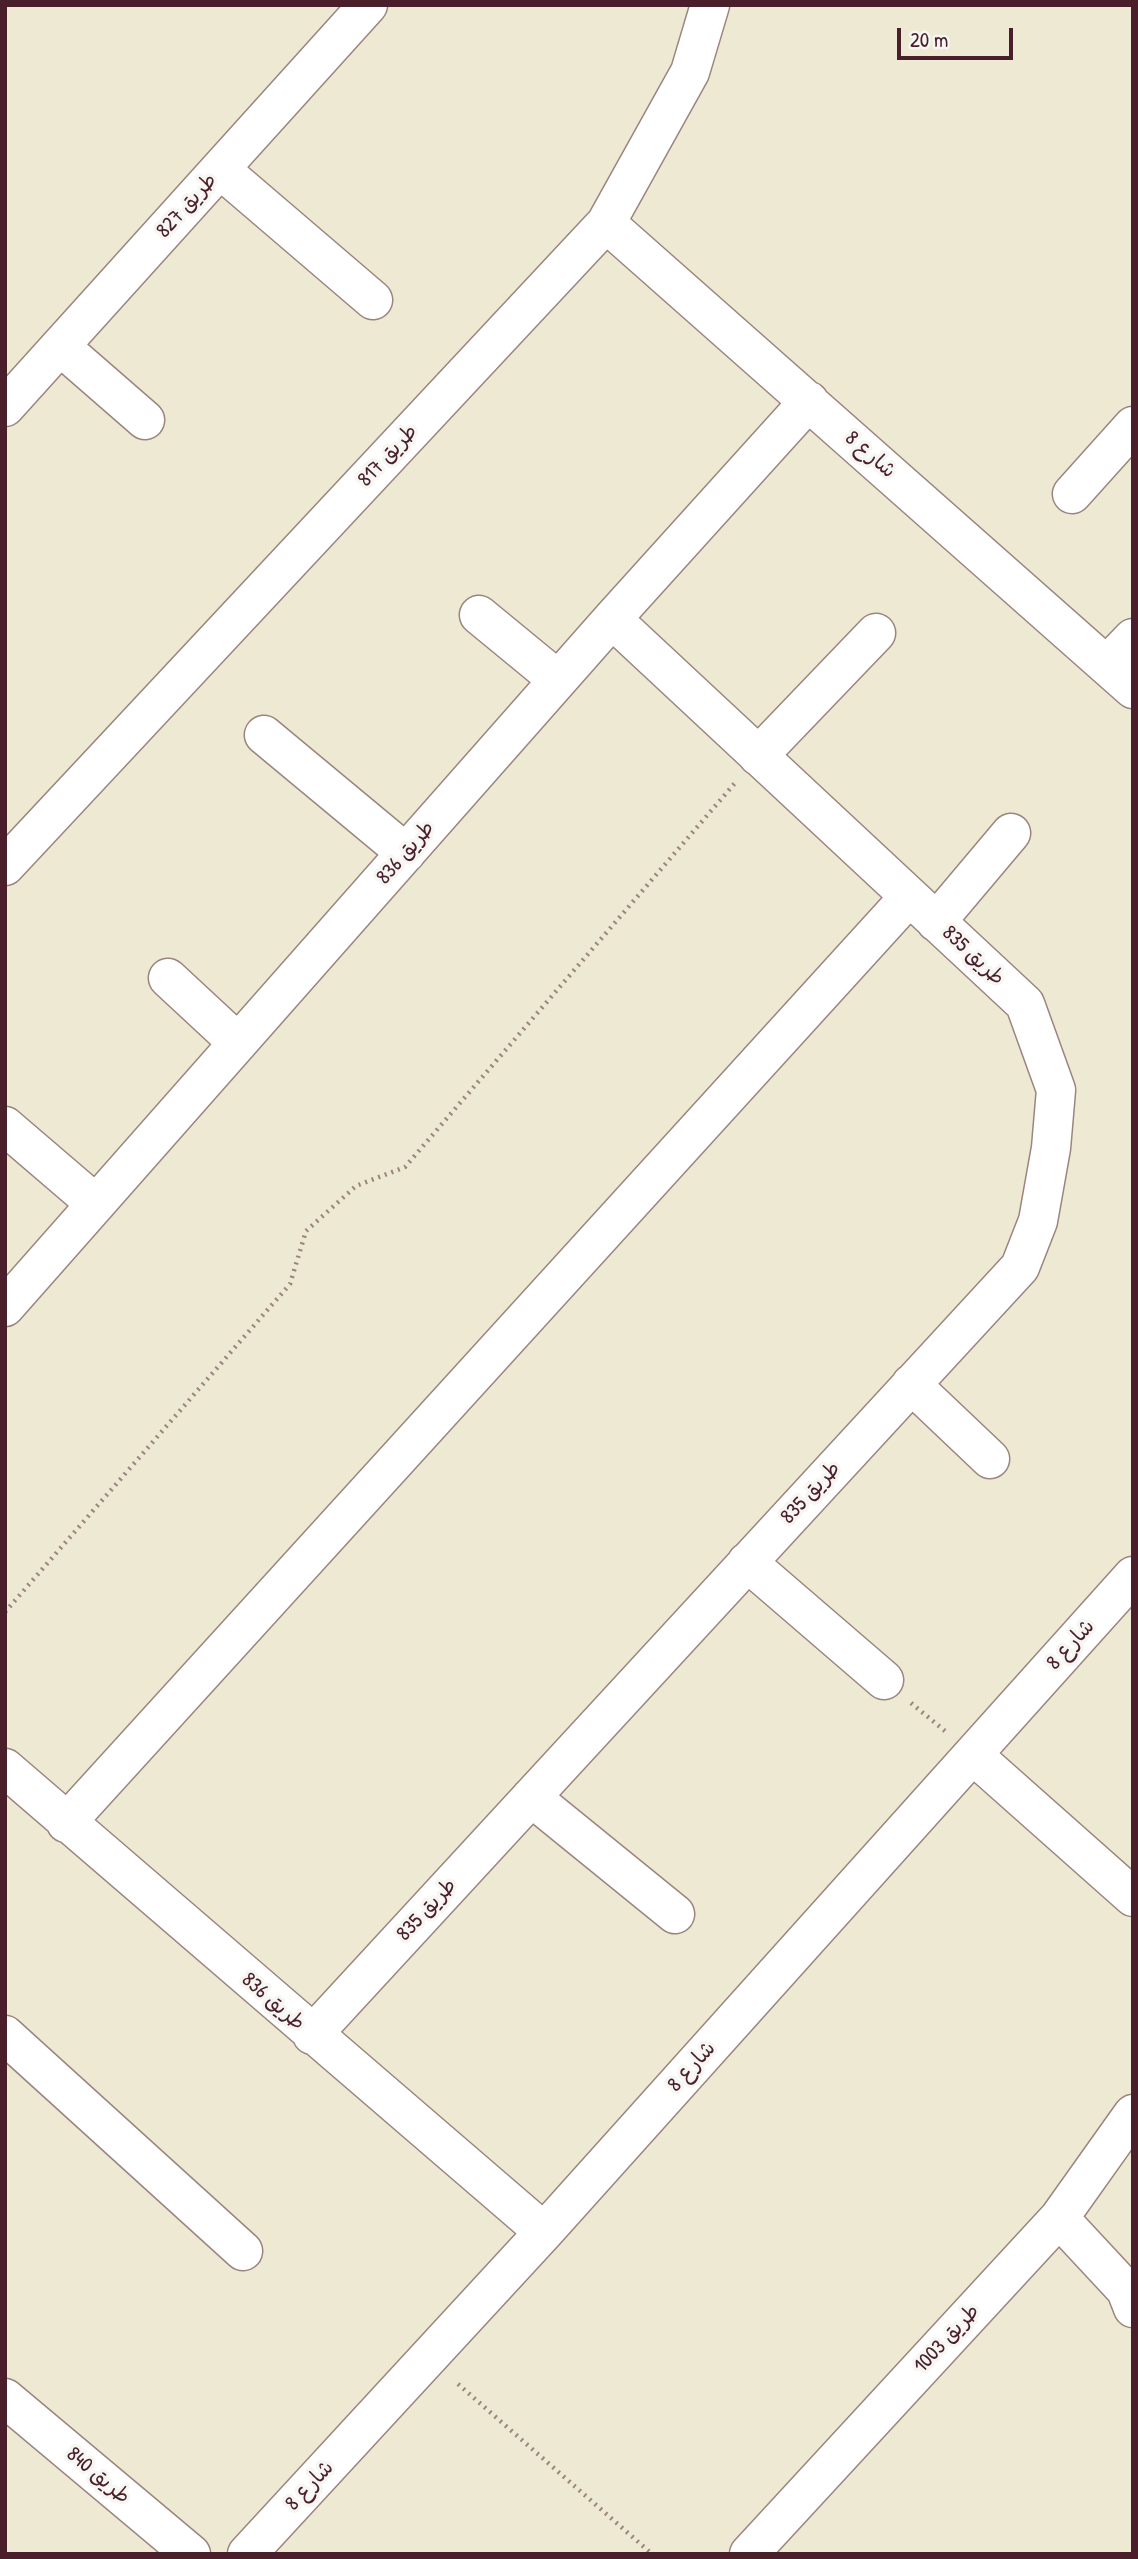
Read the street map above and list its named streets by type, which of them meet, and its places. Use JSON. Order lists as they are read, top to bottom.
{
  "streets": {
    "street": [
      "طريق 827",
      "شارع 8",
      "طريق 817",
      "طريق 836",
      "طريق 835",
      "طريق 1003",
      "طريق 840"
    ]
  },
  "crossings": [
    ["شارع 8", "طريق 817"],
    ["شارع 8", "طريق 836"],
    ["طريق 836", "طريق 835"]
  ],
  "scale_bar": "20 m"
}
